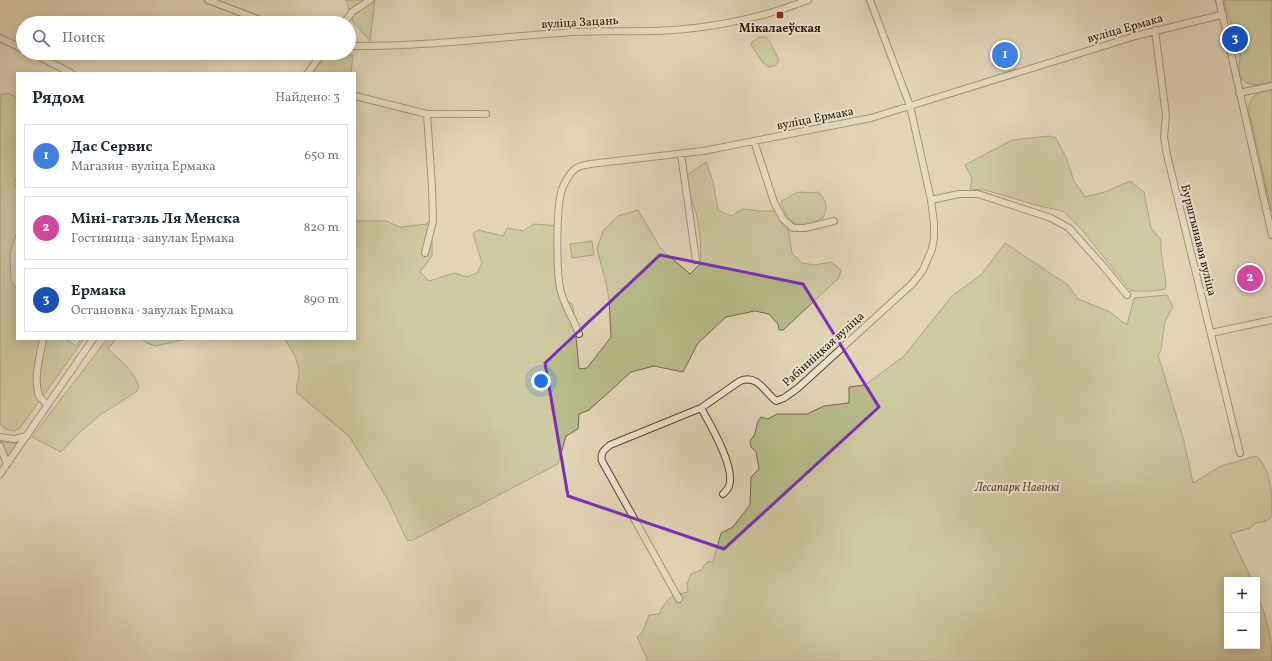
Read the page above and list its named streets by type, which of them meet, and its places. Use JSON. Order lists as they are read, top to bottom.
{
  "streets": {
    "street": [
      "вуліца Зацань",
      "вуліца Ермака",
      "Бурштынавая вуліца",
      "Рабінніцкая вуліца"
    ]
  },
  "crossings": [
    ["вуліца Ермака", "Бурштынавая вуліца"],
    ["вуліца Ермака", "Рабінніцкая вуліца"]
  ],
  "parks": ["Лесапарк Навінкі"],
  "places": {
    "transit": ["Мікалаеўская"]
  },
  "page": {
    "search": "Поиск",
    "pins": ["3", "1", "2"],
    "heading": ["Рядом", "Найдено: 3"],
    "list": [
      {
        "mark": "1",
        "name": "Дас Сервис",
        "note": "Магазин · вуліца Ермака",
        "value": "650 m"
      },
      {
        "mark": "2",
        "name": "Міні-гатэль Ля Менска",
        "note": "Гостиница · завулак Ермака",
        "value": "820 m"
      },
      {
        "mark": "3",
        "name": "Ермака",
        "note": "Остановка · завулак Ермака",
        "value": "890 m"
      }
    ],
    "map_buttons": ["+", "−"]
  }
}
